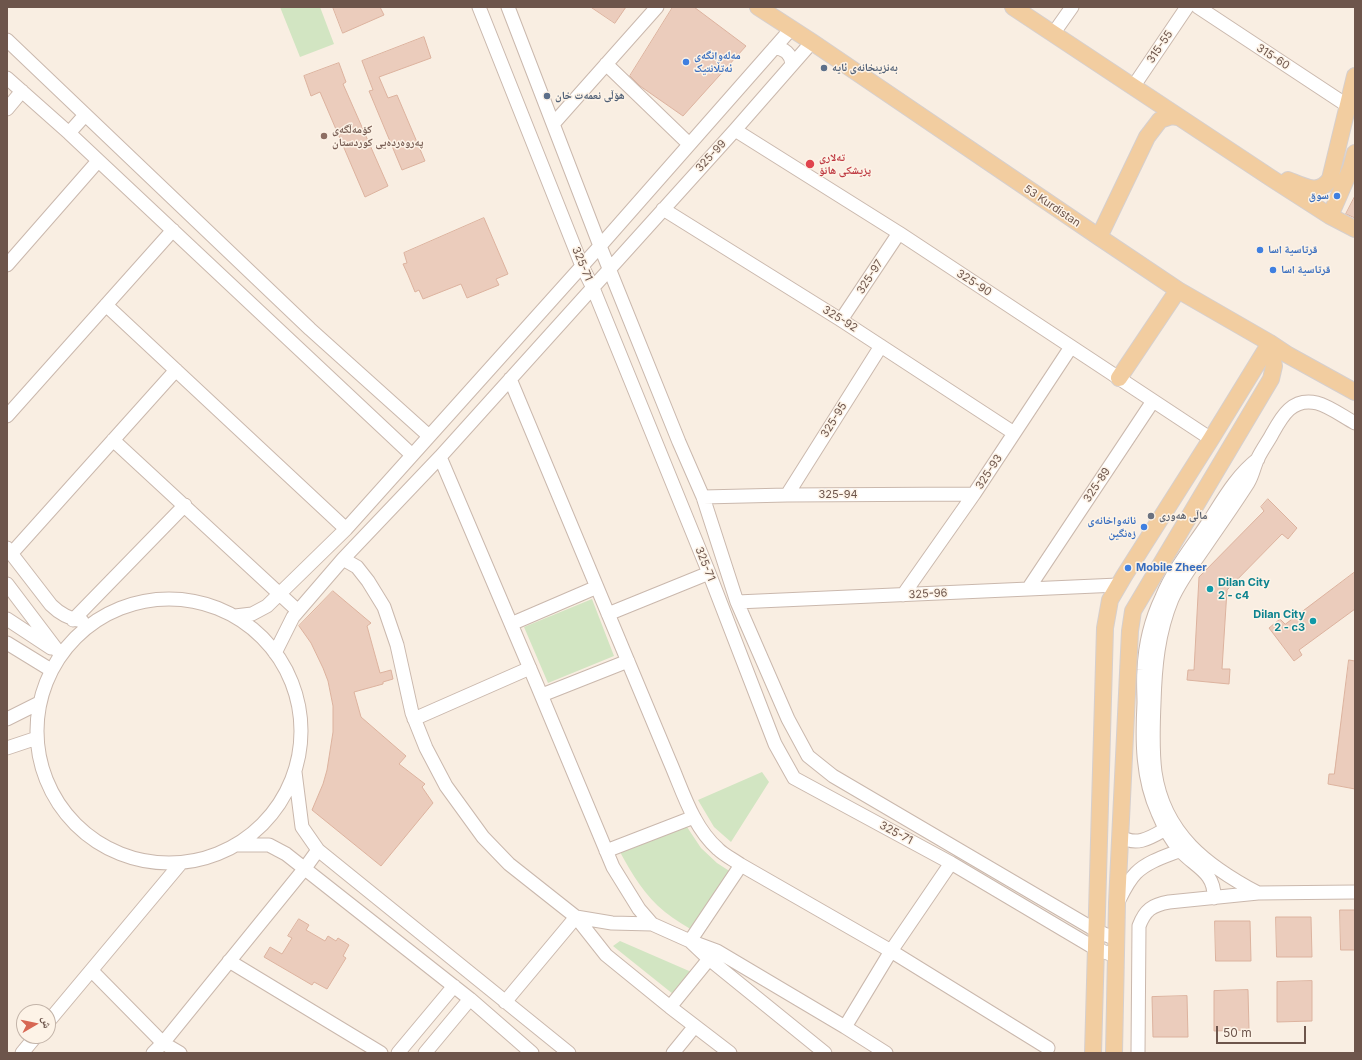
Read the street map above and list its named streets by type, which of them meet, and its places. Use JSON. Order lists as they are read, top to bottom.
{
  "streets": {
    "main road": ["53 Kurdistan"],
    "street": [
      "315-55",
      "315-60",
      "325-99",
      "325-71",
      "325-97",
      "325-90",
      "325-92",
      "325-95",
      "325-93",
      "325-89",
      "325-94",
      "325-96"
    ]
  },
  "crossings": [
    ["325-99", "53 Kurdistan"],
    ["325-99", "325-71"],
    ["325-99", "325-90"],
    ["325-99", "325-92"],
    ["325-71", "325-94"],
    ["325-71", "325-96"],
    ["325-97", "325-90"],
    ["325-97", "325-92"],
    ["325-90", "325-93"],
    ["325-90", "325-89"],
    ["325-92", "325-95"],
    ["325-92", "325-93"],
    ["325-95", "325-94"],
    ["325-93", "325-94"],
    ["325-93", "325-96"],
    ["325-89", "325-96"]
  ],
  "places": [
    "مەلەوانگەی ئەتڵانتیک",
    "بەنزینخانەی ئایە",
    "هۆڵی نعمەت خان",
    "كۆمەڵگەی پەروەردەیی كوردستان",
    "تەلاری پزیشکی هانۆ",
    "سوق",
    "قرتاسية اسا",
    "قرتاسیة اسا",
    "ماڵی هەوری",
    "نانەواخانەی زەنگین",
    "Mobile Zheer",
    "Dilan City 2 - c4",
    "Dilan City 2 - c3"
  ],
  "scale_bar": "50 m",
  "north": "right"
}
